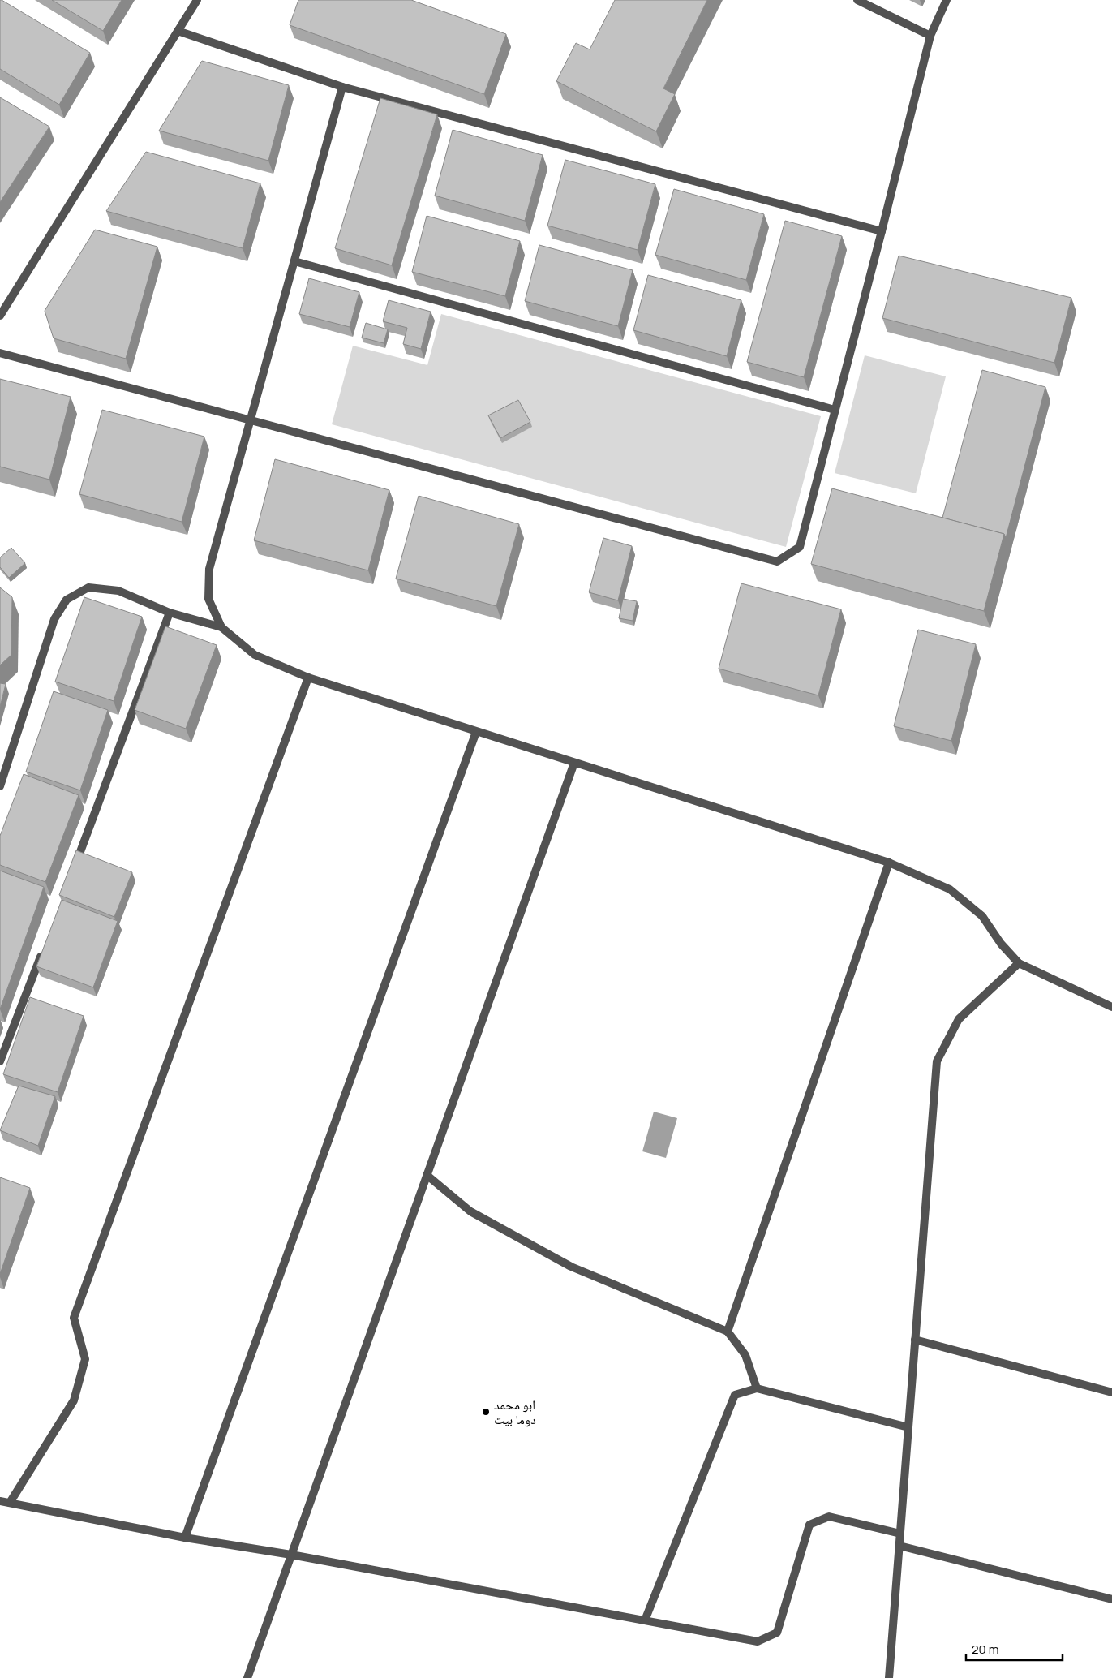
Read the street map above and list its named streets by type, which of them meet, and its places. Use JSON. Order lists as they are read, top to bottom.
{
  "places": ["ابو محمد دوما بيت"],
  "scale_bar": "20 m"
}
